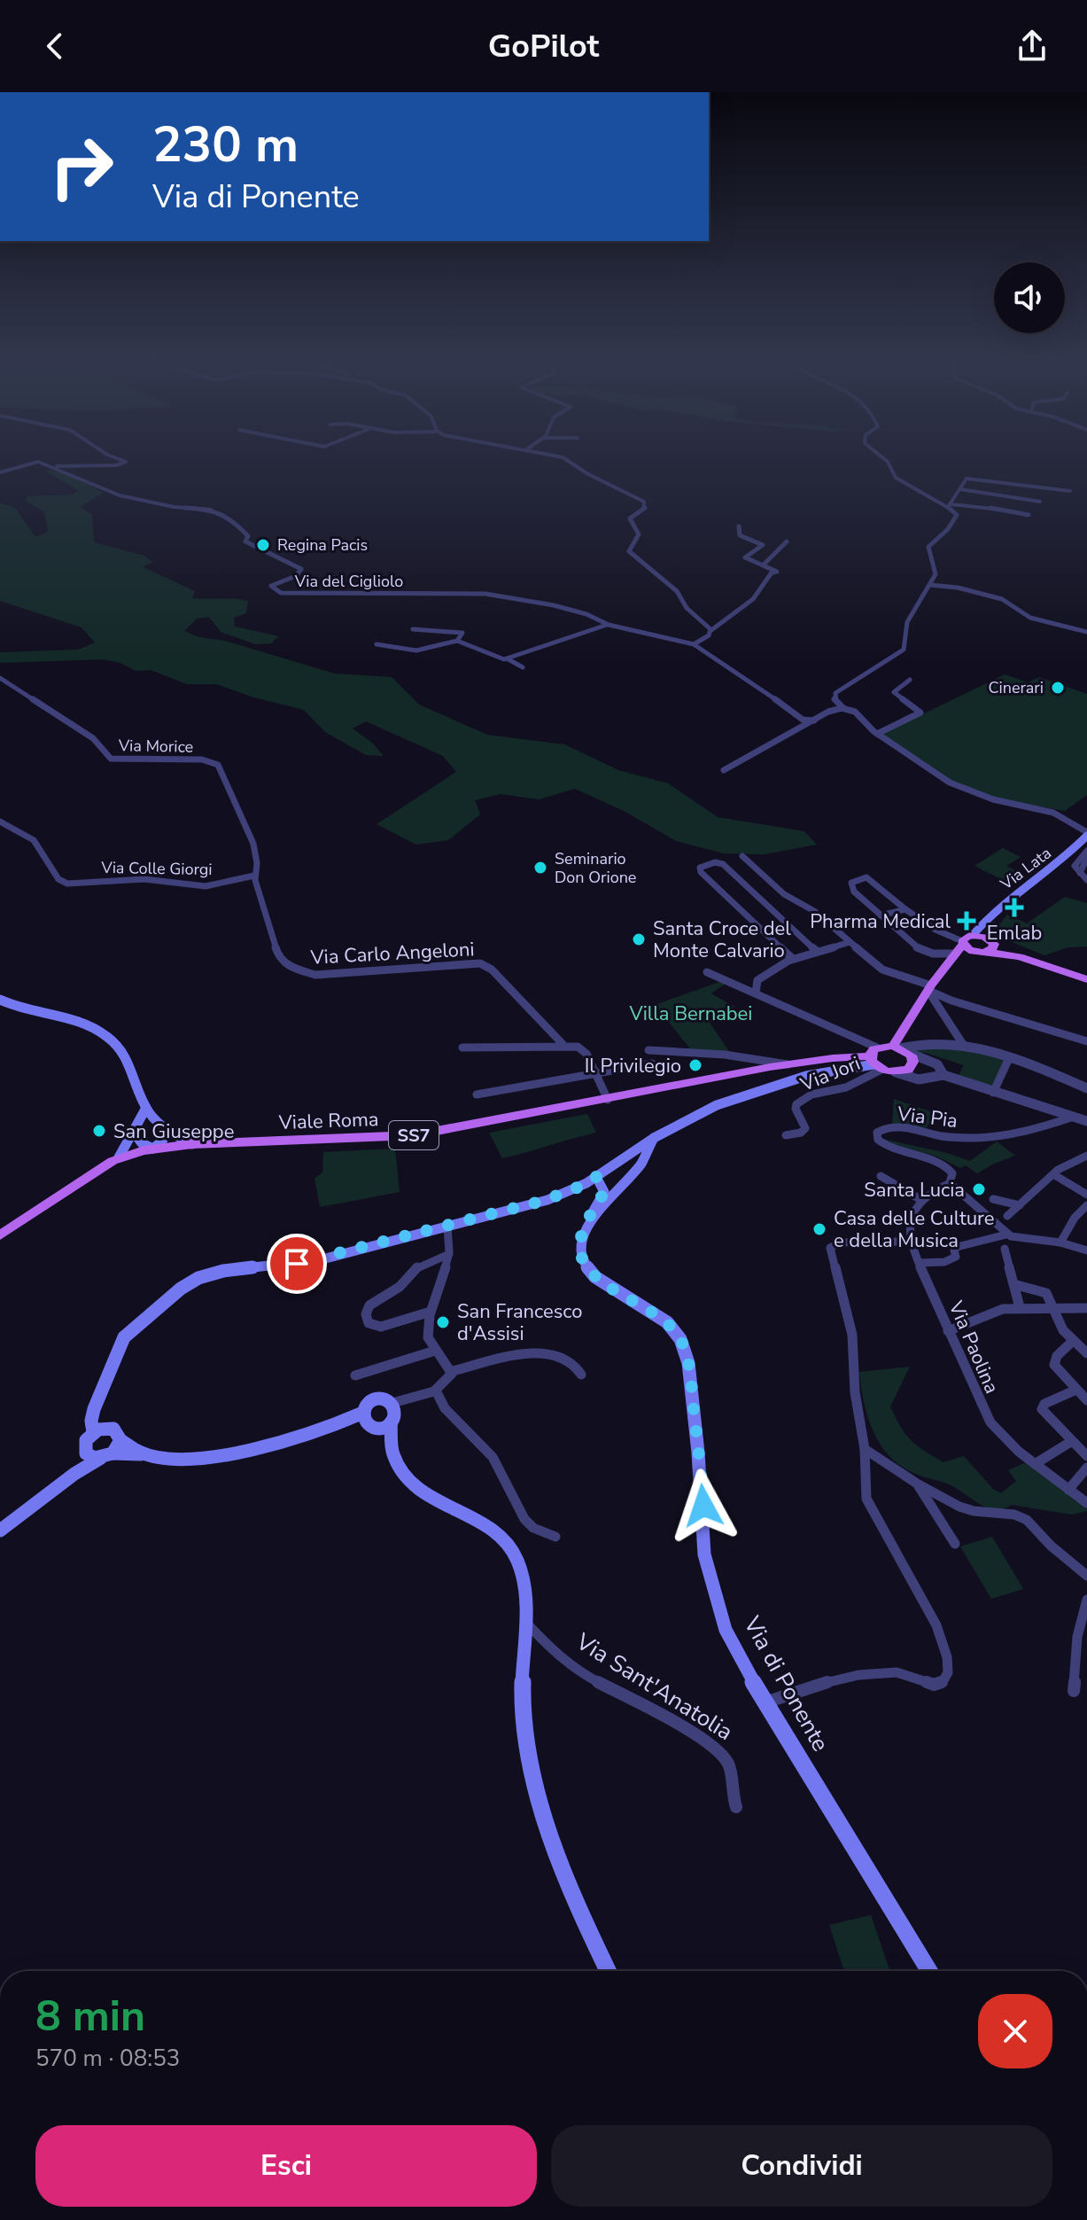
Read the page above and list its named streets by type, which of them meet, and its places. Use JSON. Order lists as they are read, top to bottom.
{
  "streets": {
    "main road": [
      "Via Lata",
      "Viale Roma",
      "SS7",
      "Via di Ponente"
    ],
    "street": [
      "Via del Cigliolo",
      "Via Morice",
      "Via Colle Giorgi",
      "Via Carlo Angeloni",
      "Via Jori",
      "Via Pia",
      "Via Paolina",
      "Via Sant'Anatolia"
    ]
  },
  "crossings": [
    ["Via Morice", "Via Colle Giorgi"],
    ["Via Morice", "Via Carlo Angeloni"],
    ["Via Colle Giorgi", "Via Carlo Angeloni"],
    ["Via Carlo Angeloni", "Viale Roma"],
    ["Via Jori", "Viale Roma"]
  ],
  "parks": ["Villa Bernabei"],
  "places": {
    "other": [
      "Regina Pacis",
      "Cinerari",
      "Seminario Don Orione",
      "Santa Croce del Monte Calvario",
      "Il Privilegio",
      "San Giuseppe",
      "Santa Lucia",
      "Casa delle Culture e della Musica",
      "San Francesco d'Assisi"
    ],
    "health": ["Emlab", "Pharma Medical"]
  },
  "page": {
    "header": "GoPilot",
    "turn": ["230 m", "Via di Ponente"],
    "heading": ["8 min", "570 m · 08:53"],
    "buttons": ["Esci", "Condividi"]
  }
}
